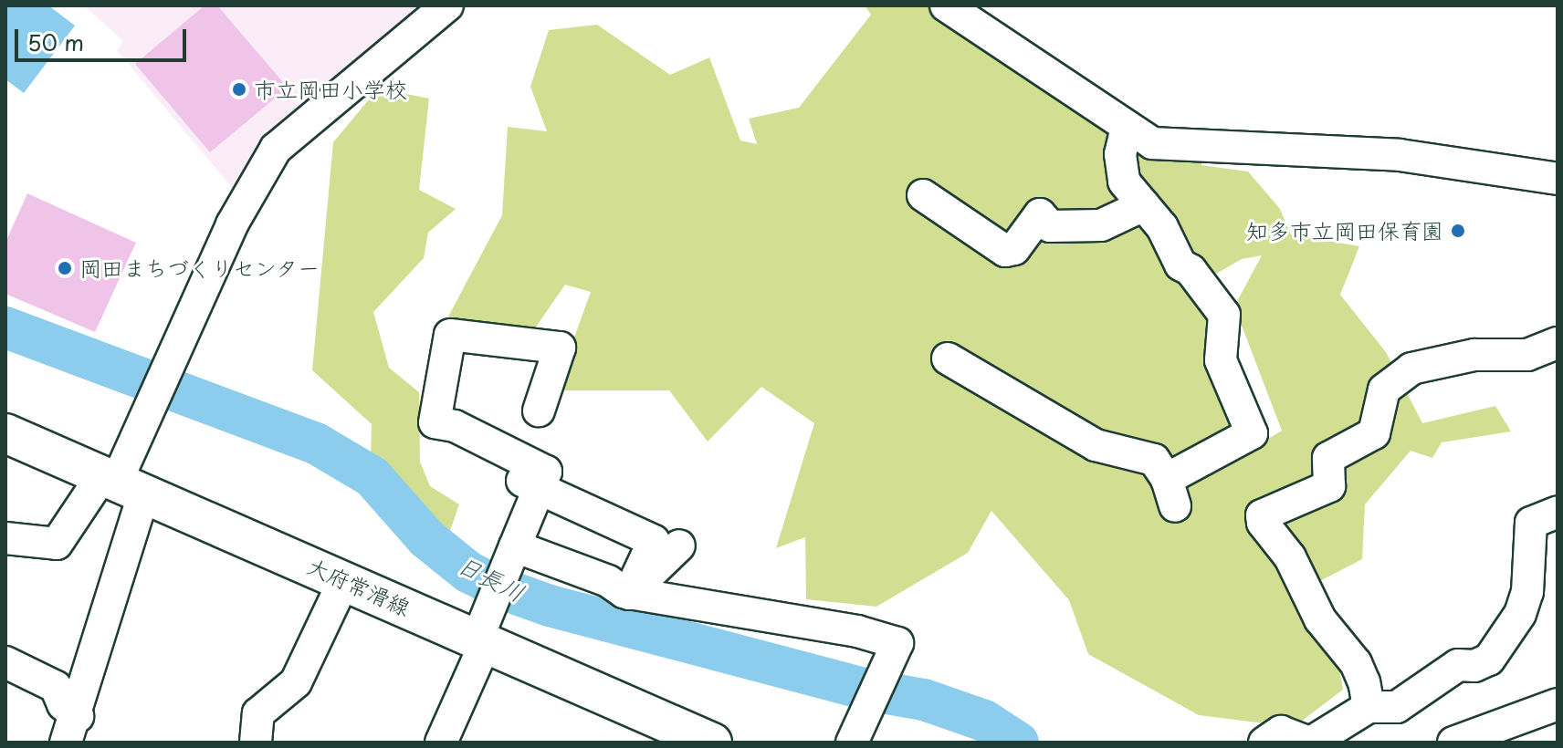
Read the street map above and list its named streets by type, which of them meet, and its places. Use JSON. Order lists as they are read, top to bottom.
{
  "streets": {
    "main road": ["大府常滑線"]
  },
  "water": ["日長川"],
  "places": ["市立岡田小学校", "知多市立岡田保育園", "岡田まちづくりセンター"],
  "scale_bar": "50 m"
}
